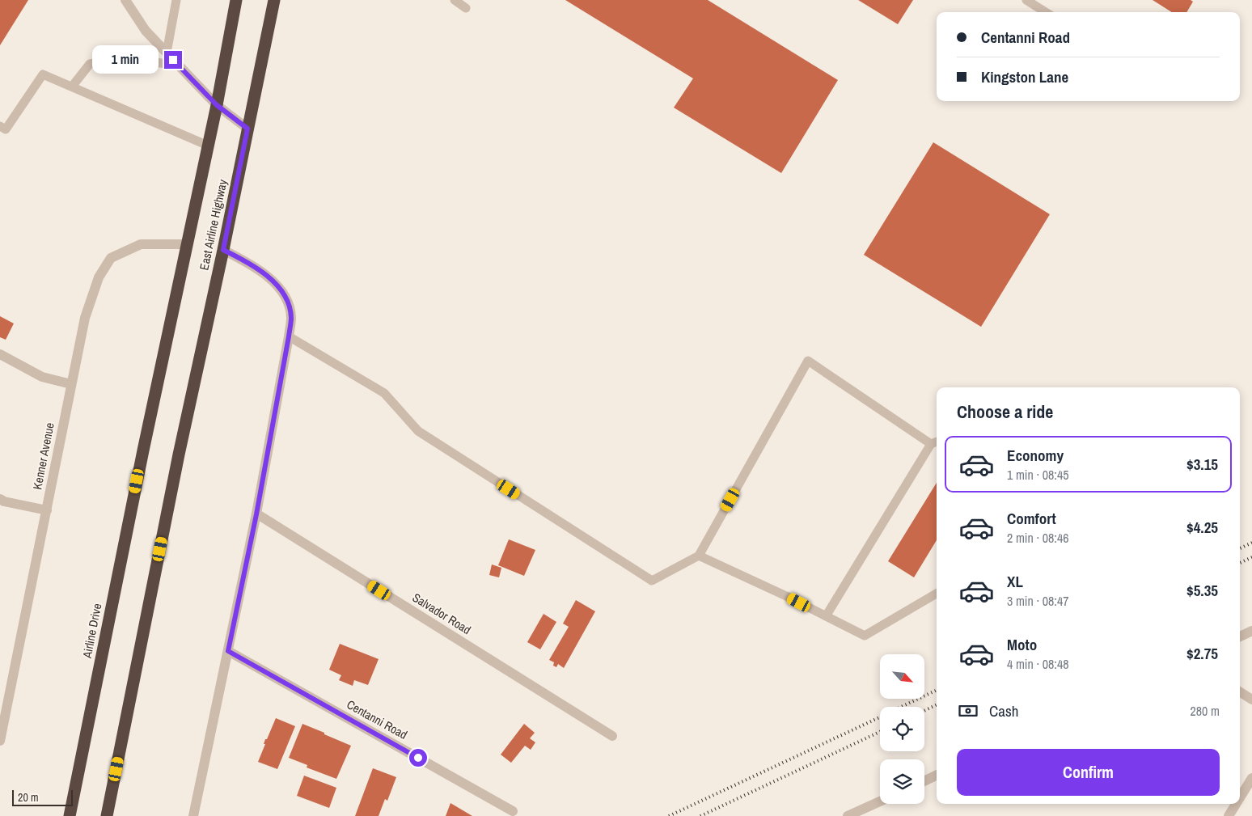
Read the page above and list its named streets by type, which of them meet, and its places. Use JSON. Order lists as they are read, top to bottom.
{
  "streets": {
    "highway": ["East Airline Highway", "Airline Drive"],
    "street": ["Kenner Avenue", "Salvador Road", "Centanni Road"]
  },
  "crossings": [
    ["East Airline Highway", "Kenner Avenue"],
    ["East Airline Highway", "Airline Drive"]
  ],
  "scale_bar": "20 m",
  "north": "bottom right",
  "page": {
    "banner": ["Centanni Road", "Kingston Lane"],
    "bubble": "1 min",
    "heading": "Choose a ride",
    "list": [
      {
        "name": "Economy",
        "note": "1 min · 08:45",
        "value": "$3.15"
      },
      {
        "name": "Comfort",
        "note": "2 min · 08:46",
        "value": "$4.25"
      },
      {
        "name": "XL",
        "note": "3 min · 08:47",
        "value": "$5.35"
      },
      {
        "name": "Moto",
        "note": "4 min · 08:48",
        "value": "$2.75"
      }
    ],
    "pay": ["Cash", "280 m"],
    "buttons": "Confirm",
    "scale": "20 m"
  }
}
